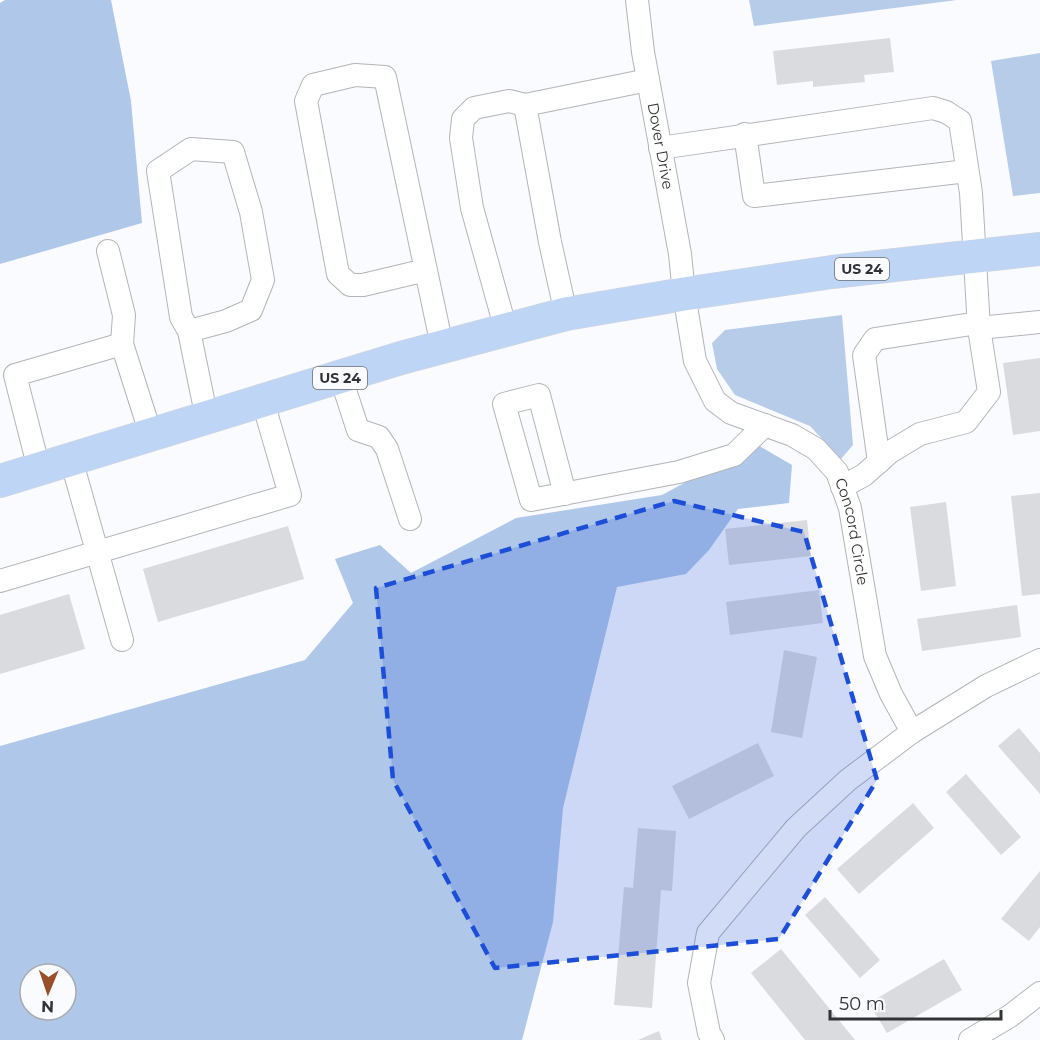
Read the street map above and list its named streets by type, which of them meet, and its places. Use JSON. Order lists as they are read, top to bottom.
{
  "streets": {
    "highway": ["US 24"],
    "street": ["Dover Drive", "Concord Circle"]
  },
  "crossings": [
    ["Dover Drive", "US 24"],
    ["Dover Drive", "Concord Circle"],
    ["US 24", "Concord Circle"]
  ],
  "scale_bar": "50 m",
  "north": "bottom"
}
